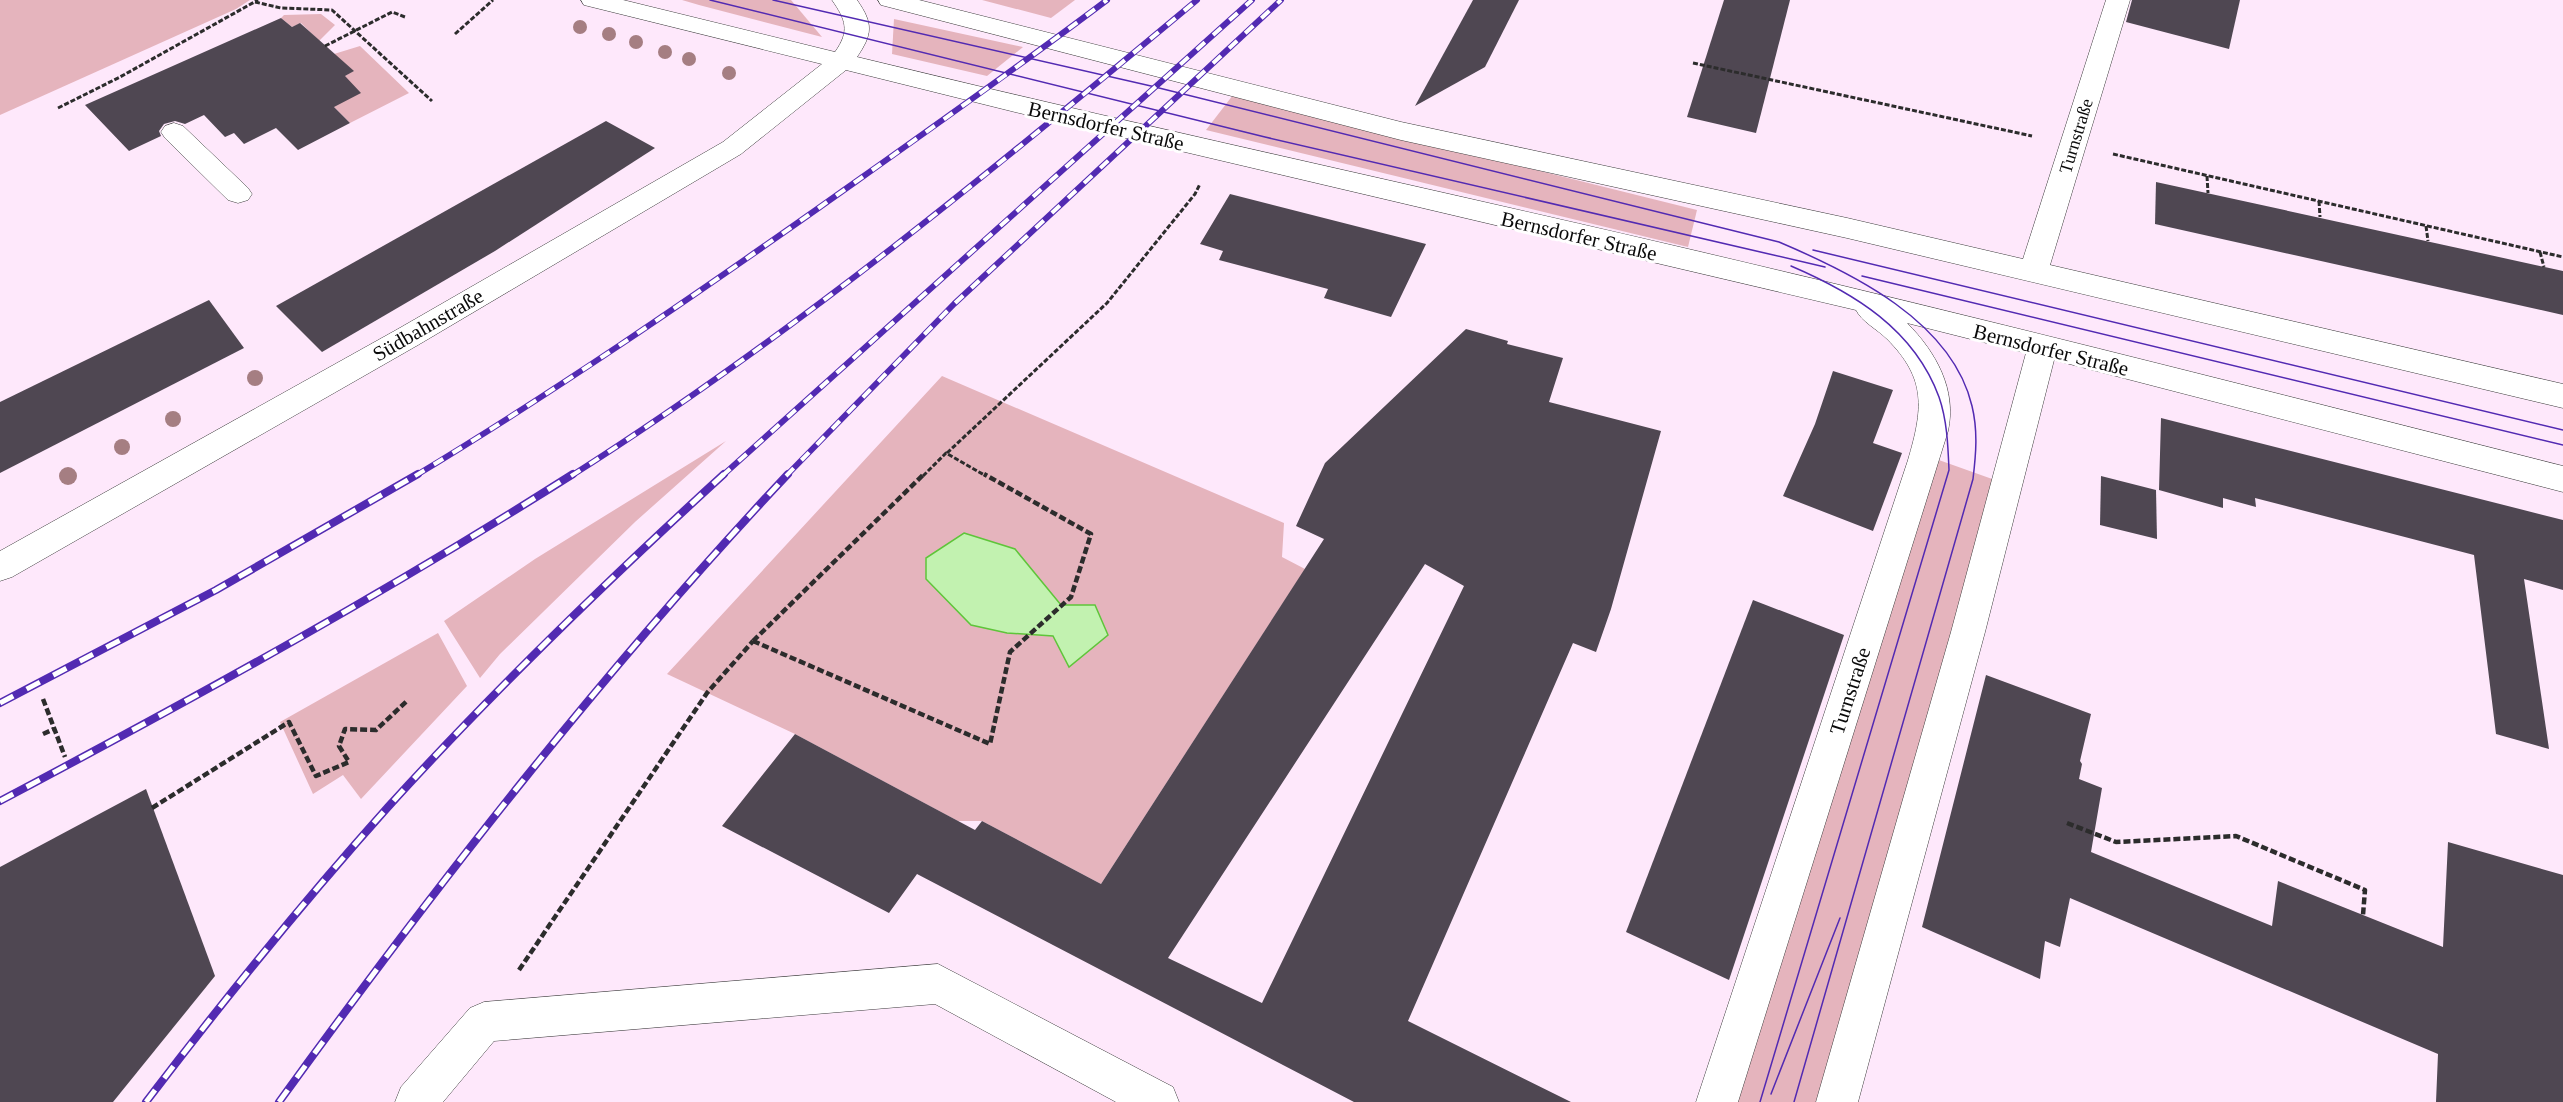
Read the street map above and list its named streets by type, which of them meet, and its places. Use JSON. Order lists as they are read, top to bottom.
{
  "streets": {
    "street": ["Bernsdorfer Straße", "Turnstraße", "Südbahnstraße"]
  },
  "crossings": [
    ["Bernsdorfer Straße", "Turnstraße"],
    ["Bernsdorfer Straße", "Südbahnstraße"]
  ]
}
